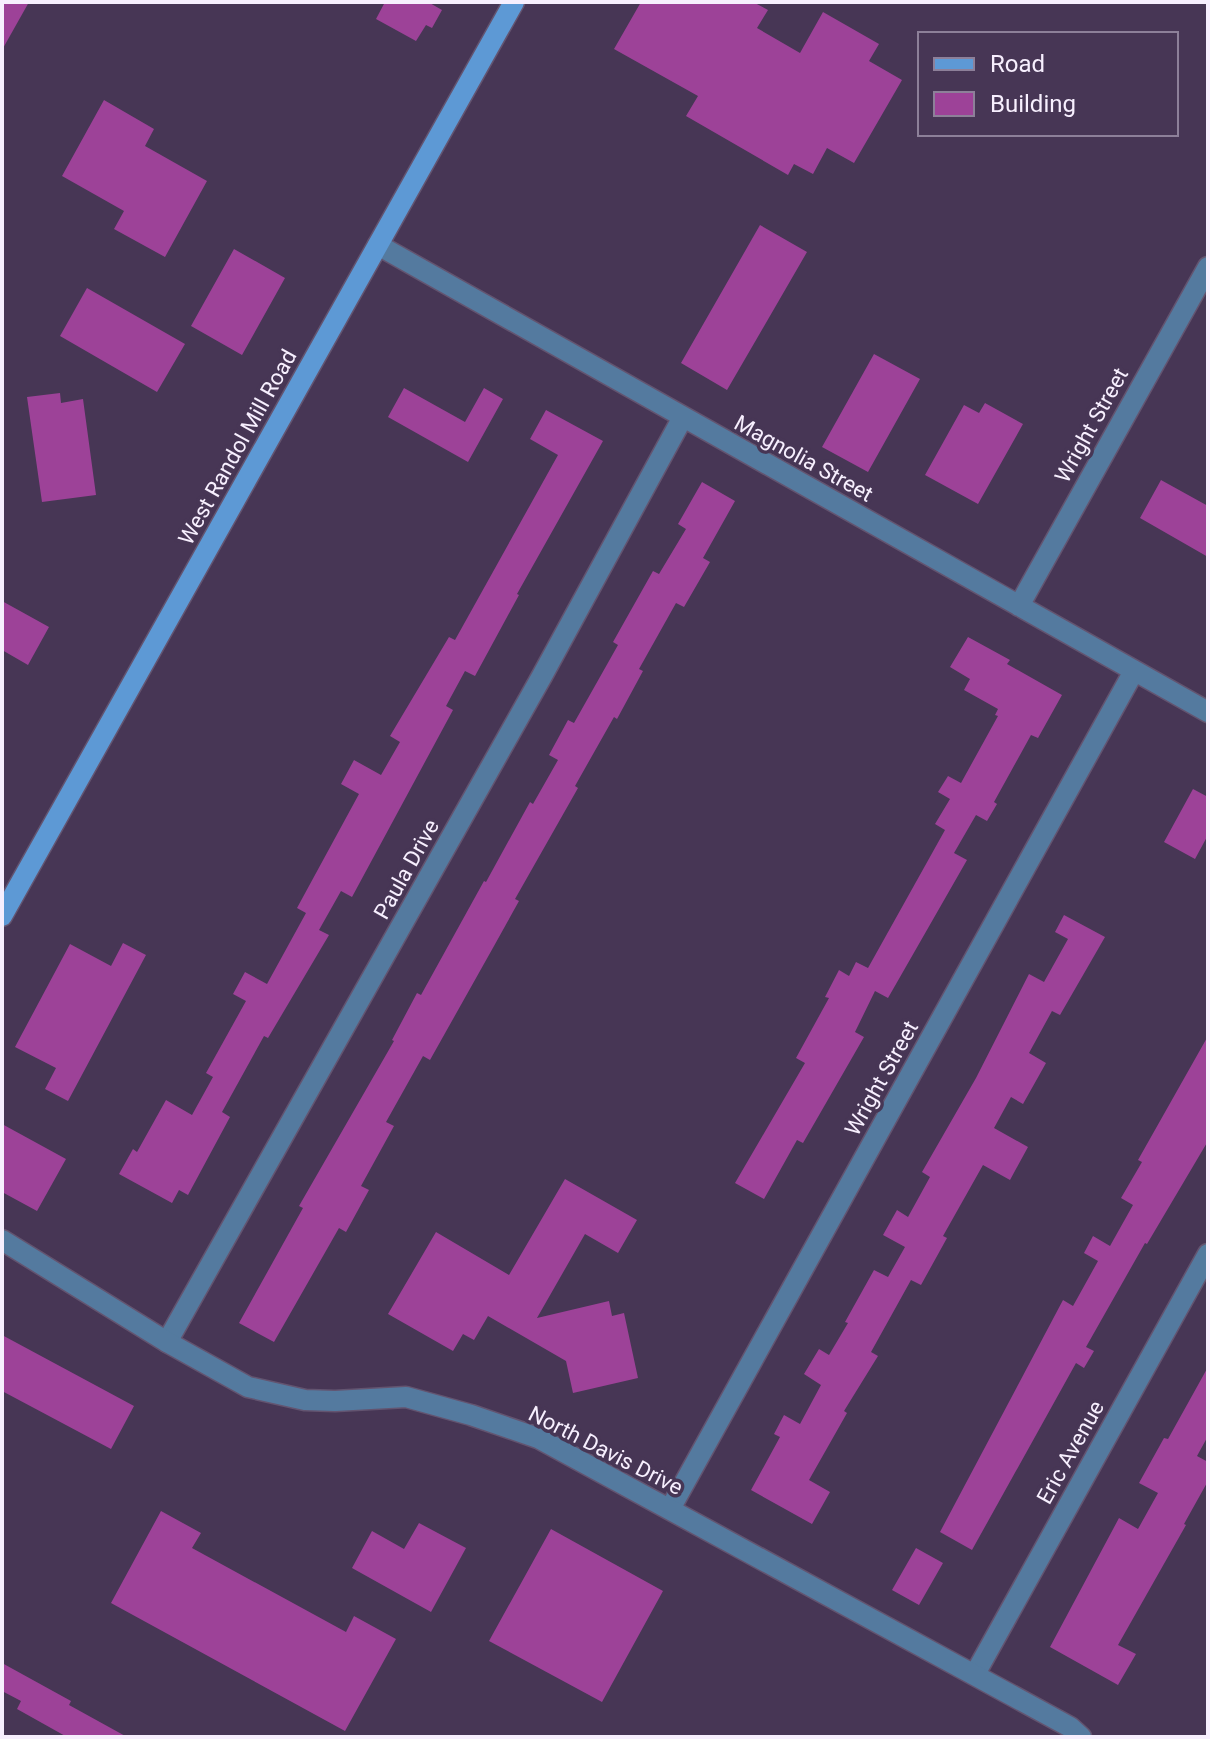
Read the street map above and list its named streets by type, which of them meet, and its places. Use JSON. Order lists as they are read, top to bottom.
{
  "streets": {
    "main road": ["West Randol Mill Road"],
    "street": [
      "Wright Street",
      "Magnolia Street",
      "Paula Drive",
      "North Davis Drive",
      "Eric Avenue"
    ]
  },
  "crossings": [
    ["Wright Street", "Magnolia Street"],
    ["Wright Street", "North Davis Drive"],
    ["West Randol Mill Road", "Magnolia Street"],
    ["Magnolia Street", "Paula Drive"],
    ["Paula Drive", "North Davis Drive"],
    ["North Davis Drive", "Eric Avenue"]
  ],
  "legend": ["Road", "Building"]
}
